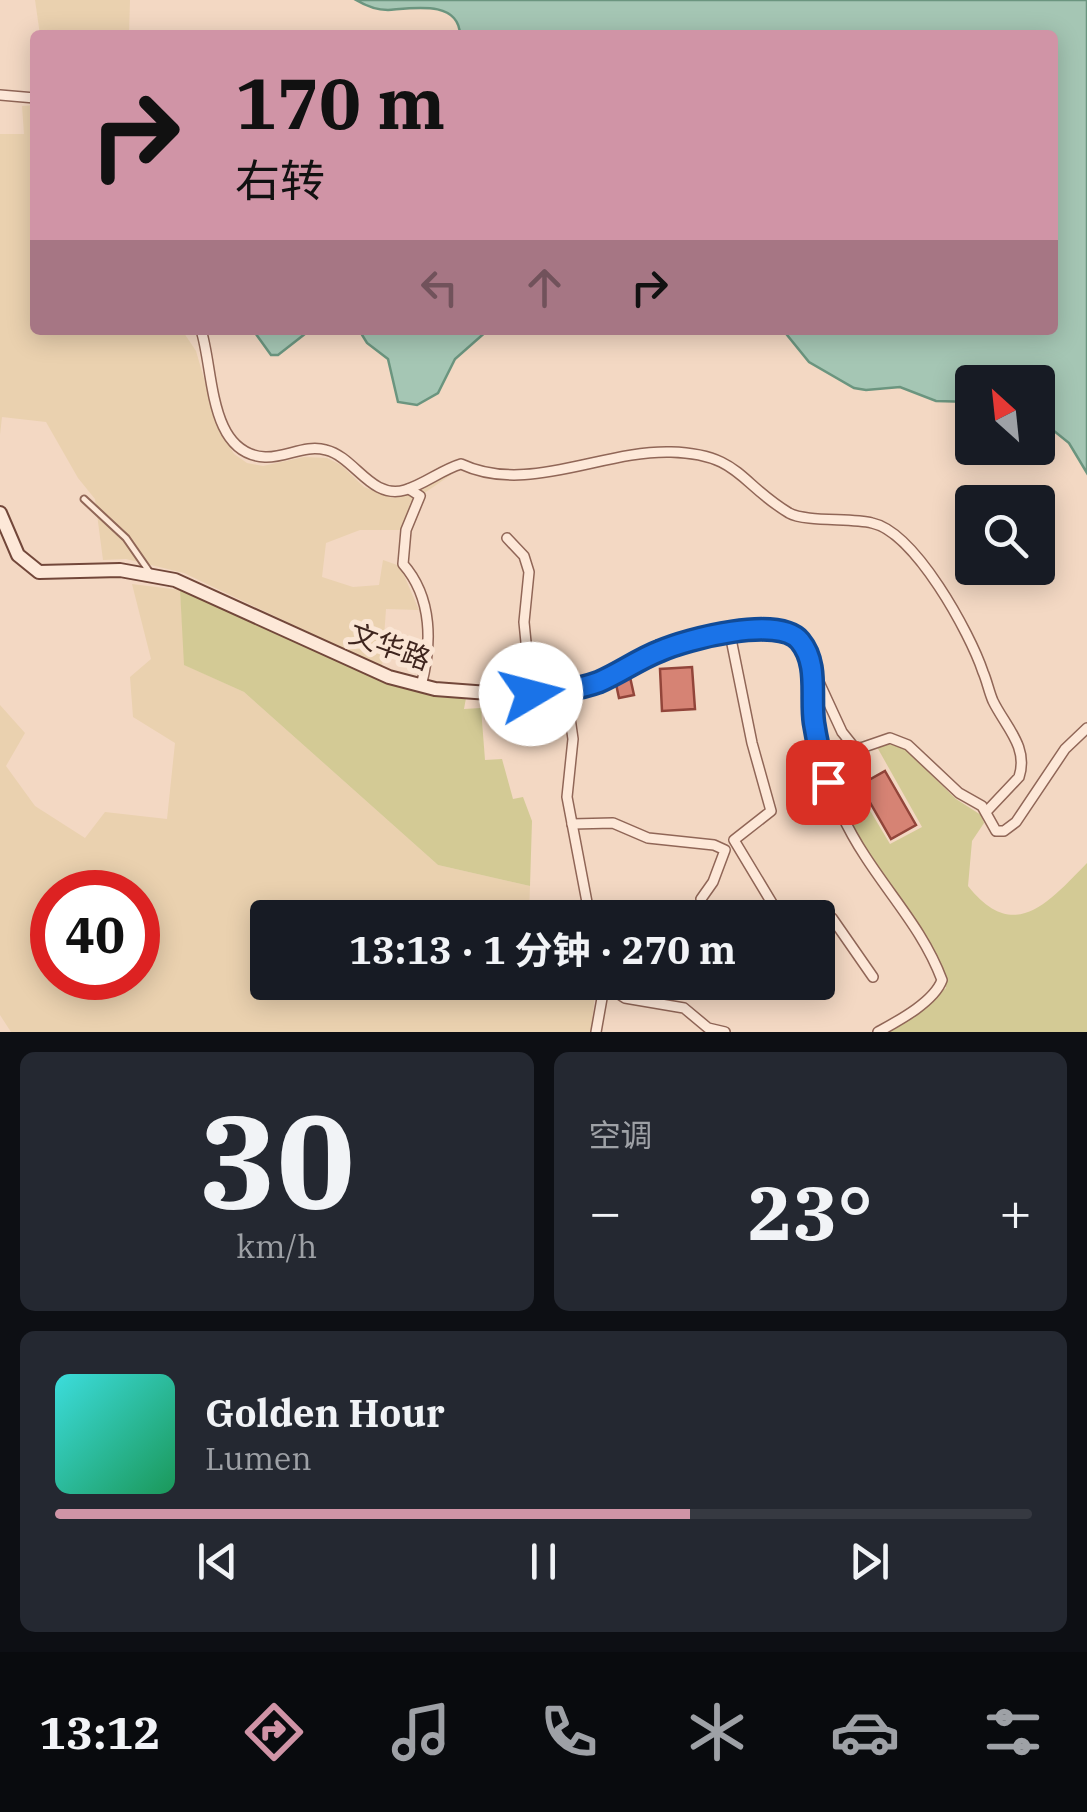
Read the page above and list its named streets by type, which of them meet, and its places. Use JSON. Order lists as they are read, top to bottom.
{
  "streets": {
    "street": ["文华路"]
  },
  "north": "top left",
  "page": {
    "turn": ["170 m", "右转"],
    "limit": "40",
    "trip": "13:13 · 1 分钟 · 270 m",
    "tile": [
      ["30", "km/h"],
      "空调"
    ],
    "heat": ["−", "23°", "+"],
    "song": ["Golden Hour", "Lumen"],
    "tabs": "13:12"
  }
}
